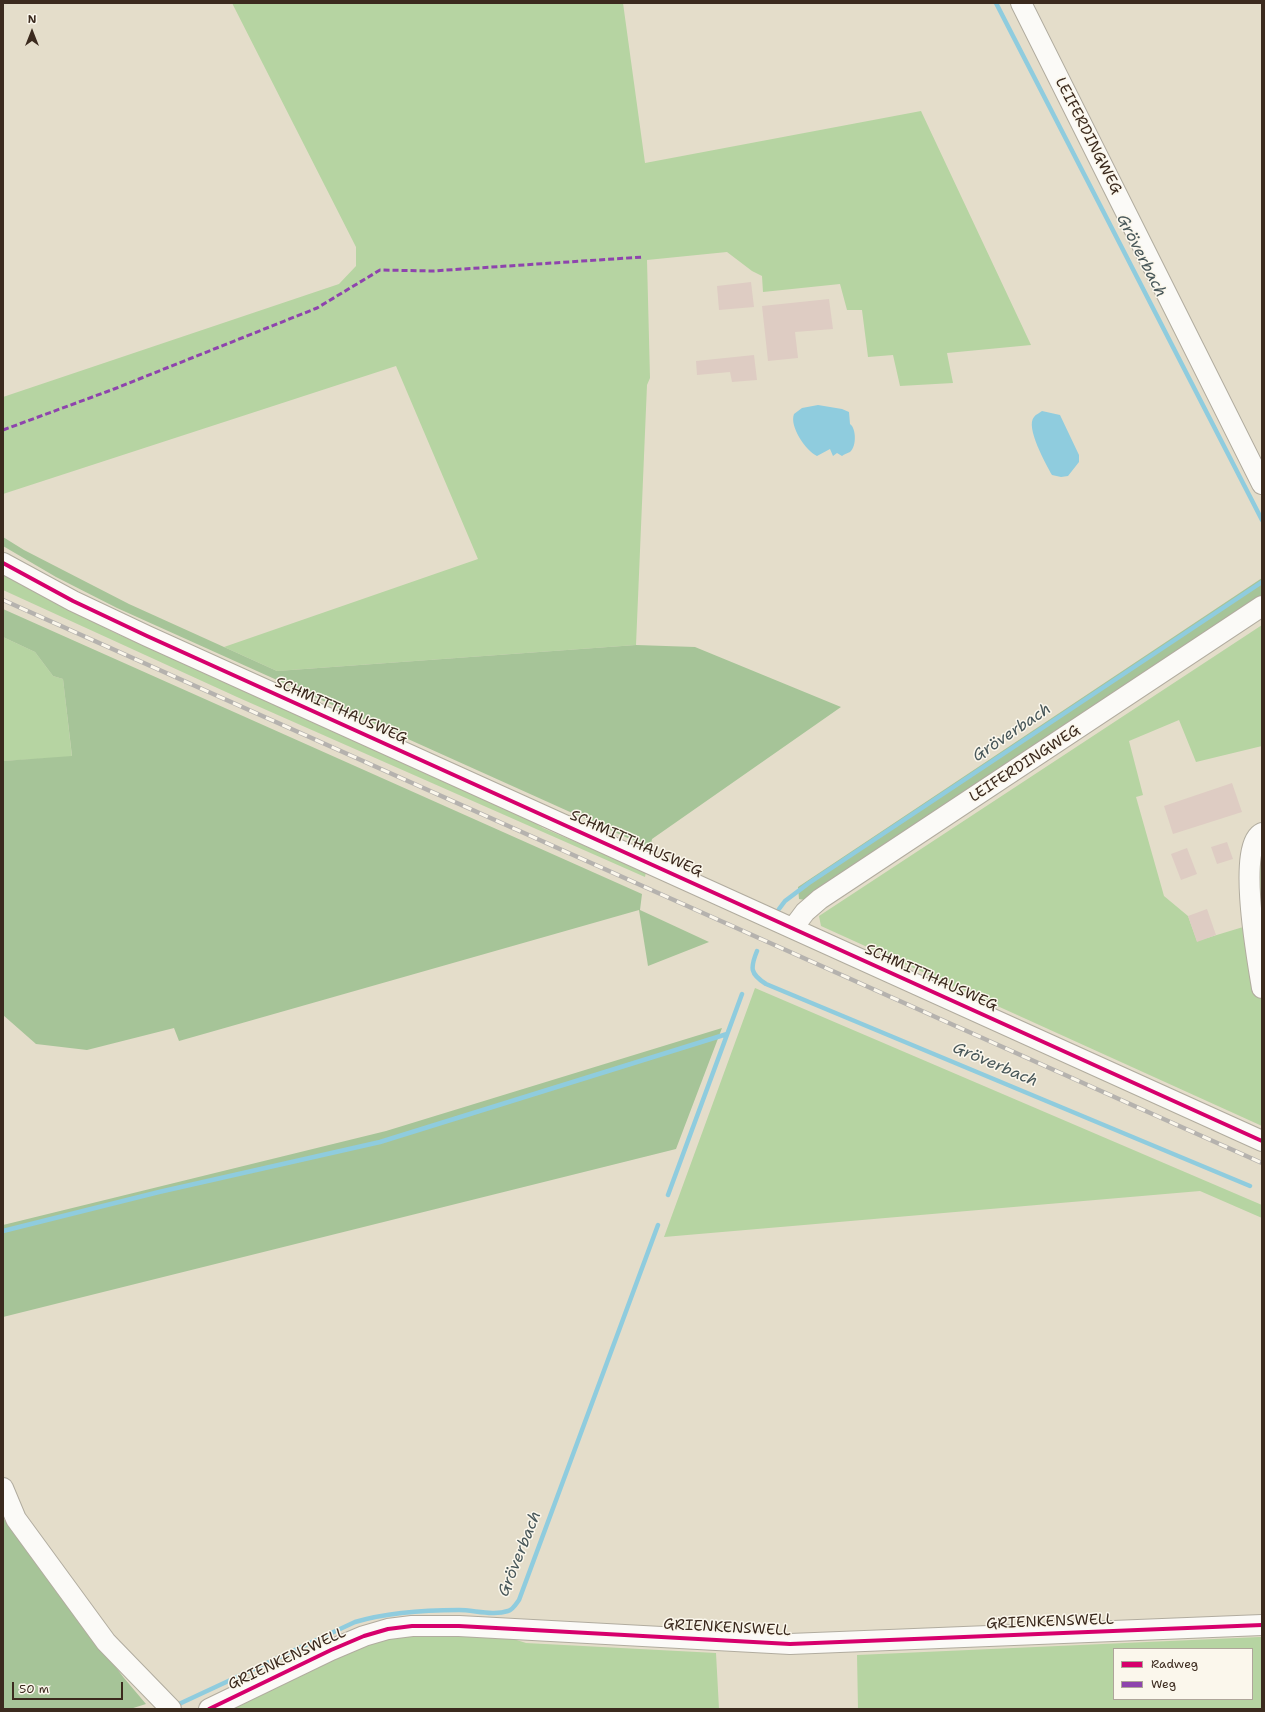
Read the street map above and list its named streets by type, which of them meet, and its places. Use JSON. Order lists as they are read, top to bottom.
{
  "streets": {
    "street": ["LEIFERDINGWEG", "SCHMITTHAUSWEG", "GRIENKENSWELL"]
  },
  "crossings": [
    ["LEIFERDINGWEG", "SCHMITTHAUSWEG"]
  ],
  "water": ["Gröverbach"],
  "legend": ["Radweg", "Weg"],
  "scale_bar": "50 m",
  "north": "top"
}
